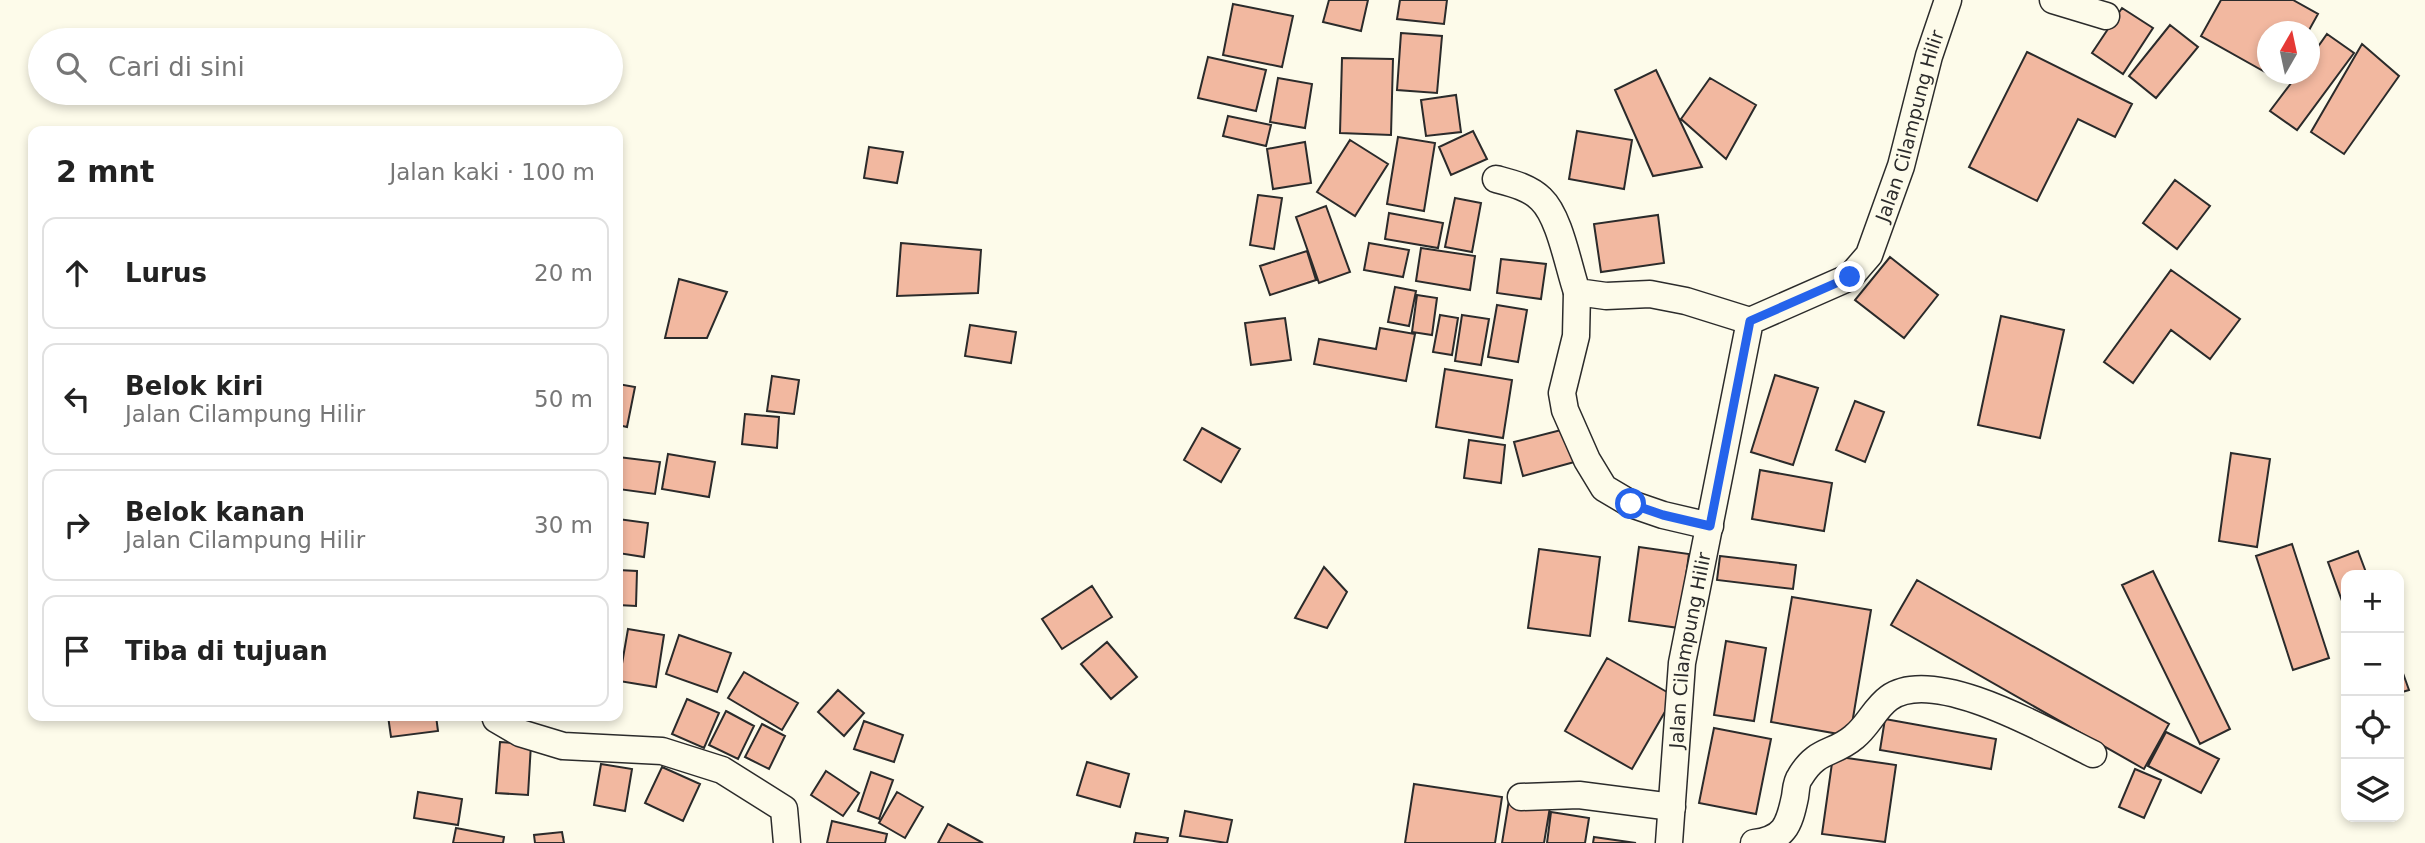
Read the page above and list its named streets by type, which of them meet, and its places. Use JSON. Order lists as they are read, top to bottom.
{
  "streets": {
    "street": ["Jalan Cilampung Hilir"]
  },
  "north": "top",
  "page": {
    "search": "Cari di sini",
    "heading": ["2 mnt", "Jalan kaki · 100 m"],
    "list": [
      ["Lurus", "20 m"],
      ["Belok kiri", "Jalan Cilampung Hilir", "50 m"],
      ["Belok kanan", "Jalan Cilampung Hilir", "30 m"],
      "Tiba di tujuan"
    ],
    "map_buttons": ["+", "−"]
  }
}
